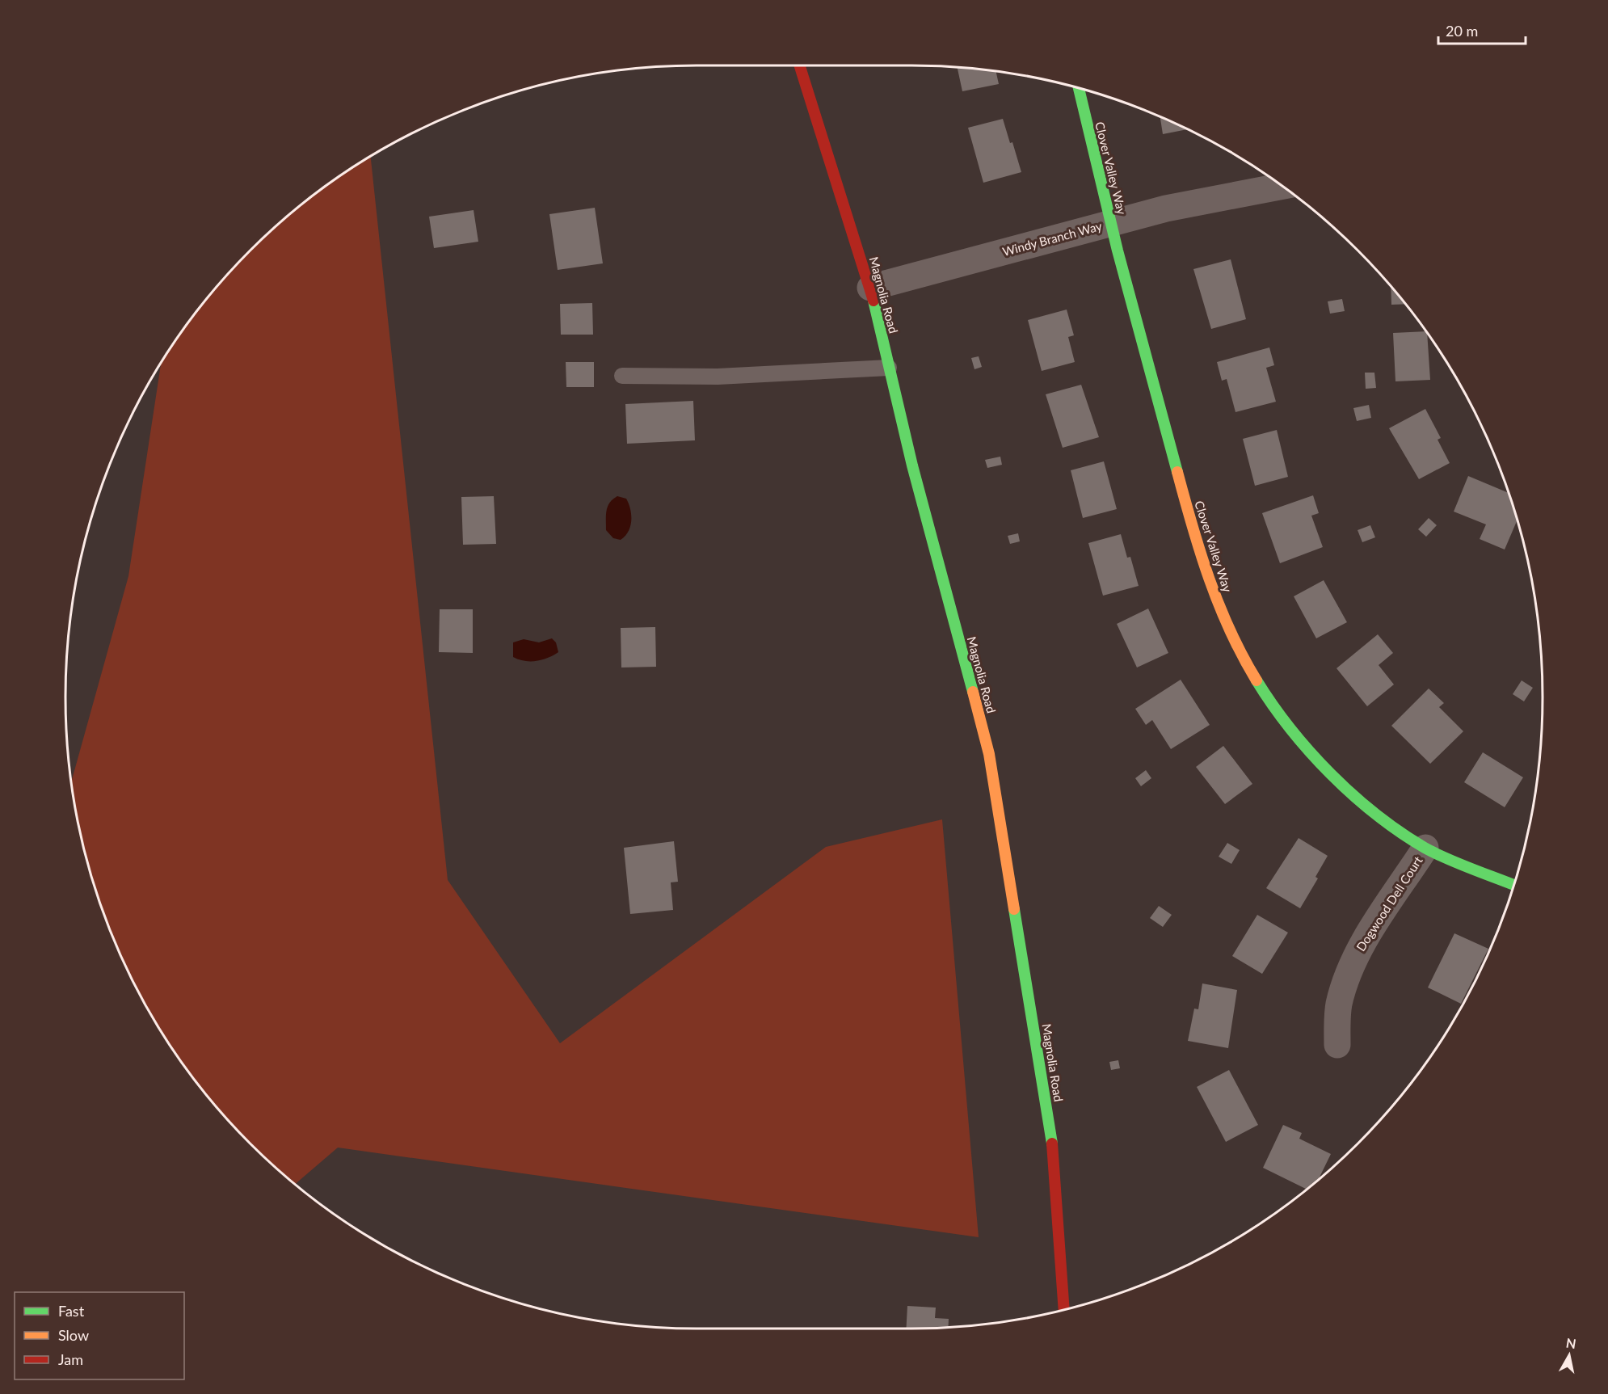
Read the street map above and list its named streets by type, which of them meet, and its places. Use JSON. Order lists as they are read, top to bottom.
{
  "streets": {
    "main road": ["Clover Valley Way", "Magnolia Road"],
    "street": ["Windy Branch Way", "Dogwood Dell Court"]
  },
  "crossings": [
    ["Clover Valley Way", "Windy Branch Way"],
    ["Clover Valley Way", "Dogwood Dell Court"],
    ["Windy Branch Way", "Magnolia Road"]
  ],
  "legend": ["Fast", "Slow", "Jam"],
  "scale_bar": "20 m",
  "north": "top"
}
